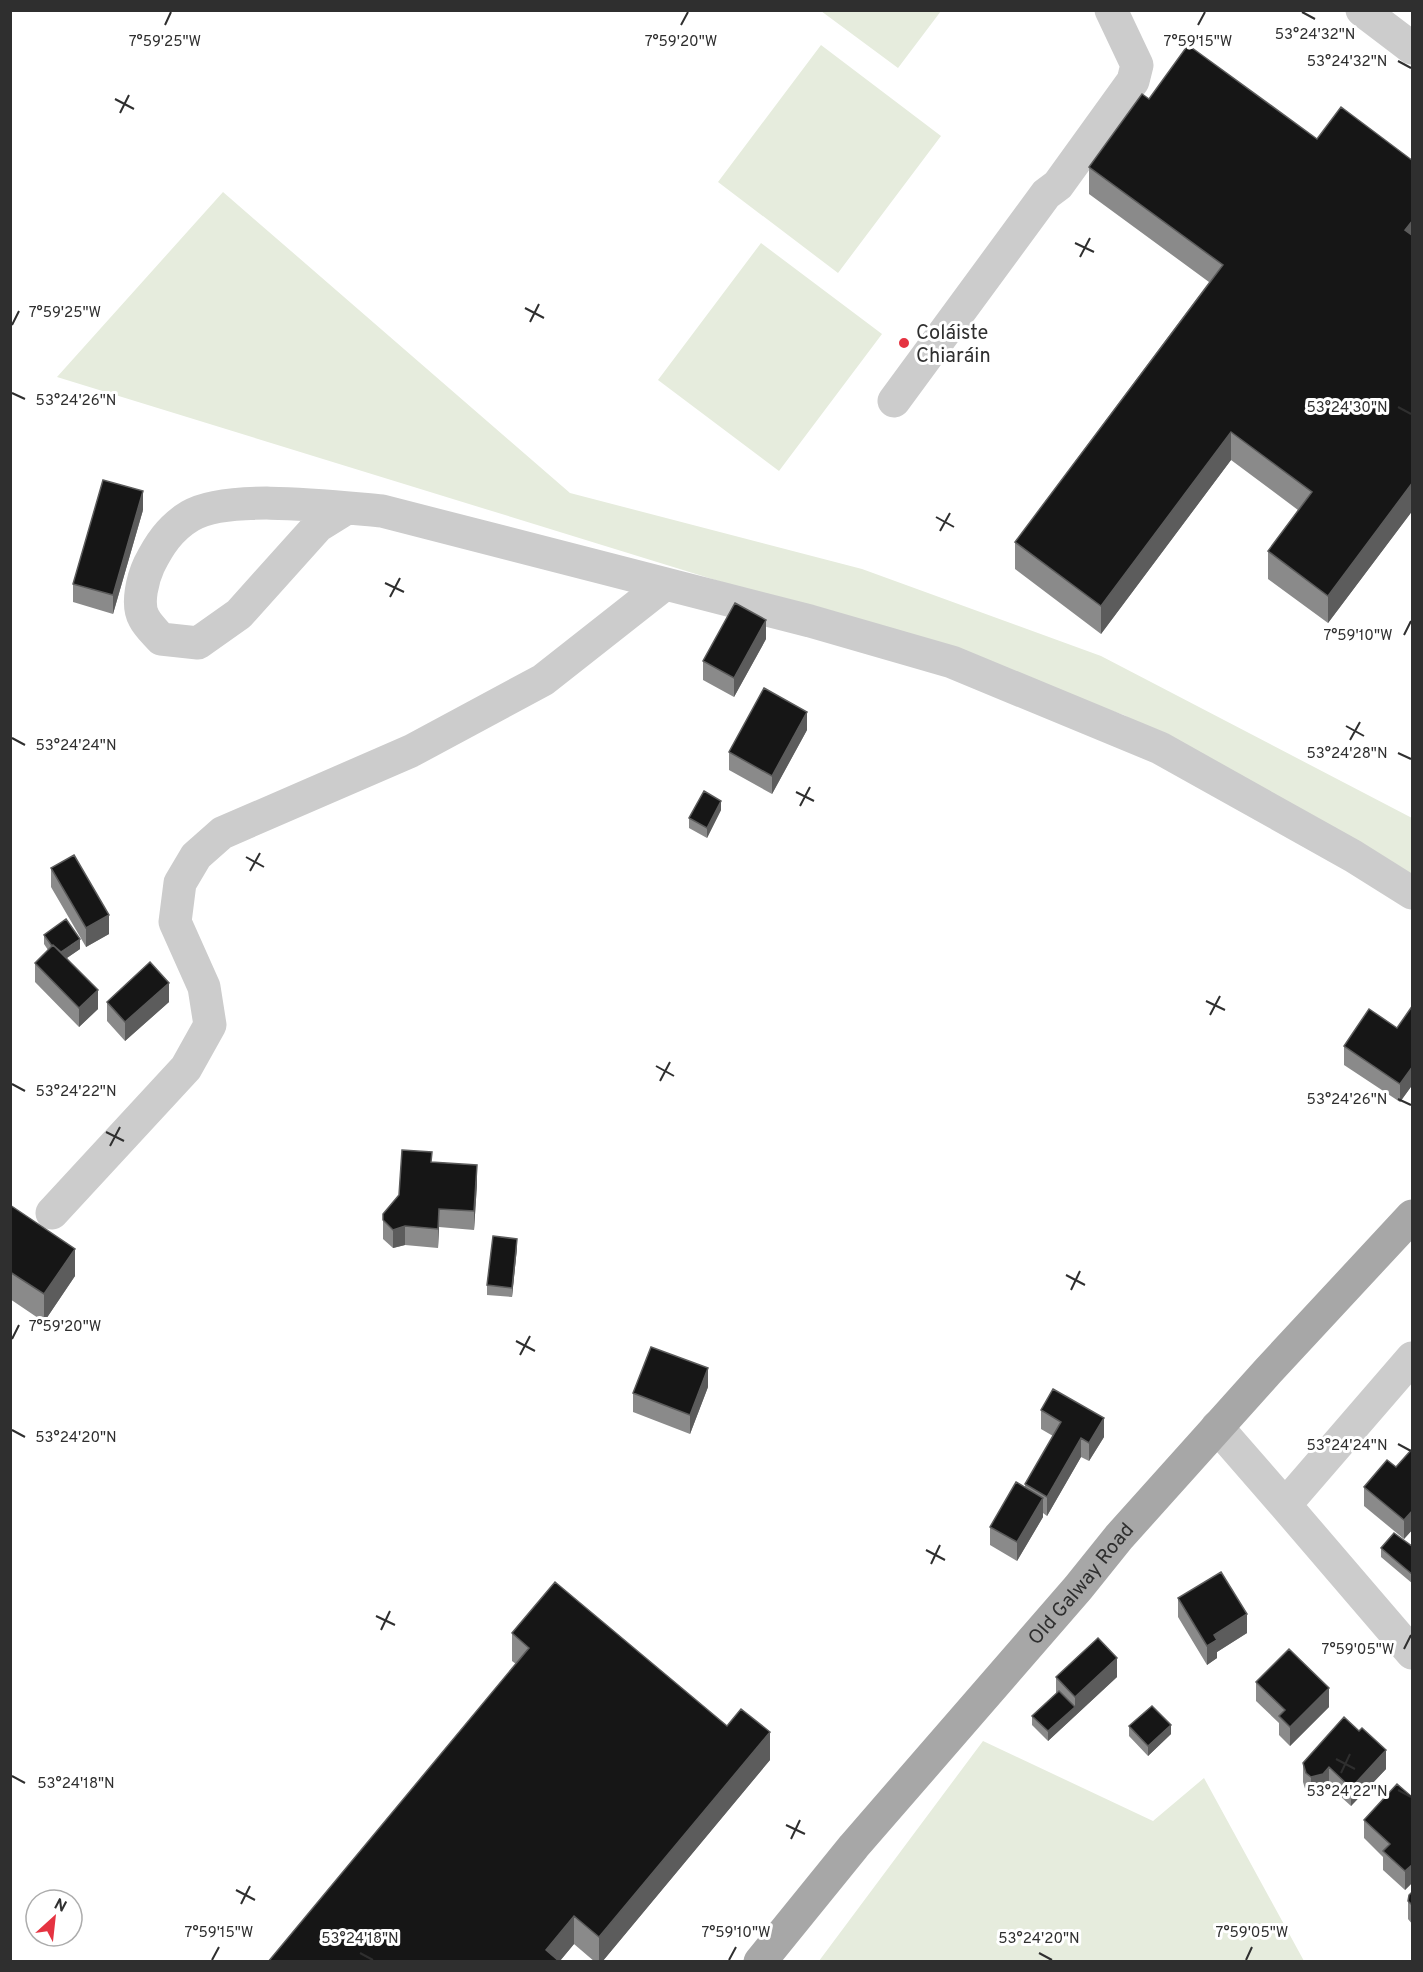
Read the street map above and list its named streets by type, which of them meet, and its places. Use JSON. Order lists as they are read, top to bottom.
{
  "streets": {
    "main road": ["Old Galway Road"]
  },
  "places": ["Coláiste Chiaráin"],
  "north": "top right",
  "coordinates": [
    "53°24'32\"N",
    "7°59'25\"W",
    "7°59'20\"W",
    "7°59'15\"W",
    "53°24'26\"N",
    "53°24'30\"N",
    "7°59'10\"W",
    "53°24'24\"N",
    "53°24'28\"N",
    "53°24'22\"N",
    "53°24'20\"N",
    "7°59'05\"W",
    "53°24'18\"N"
  ]
}
